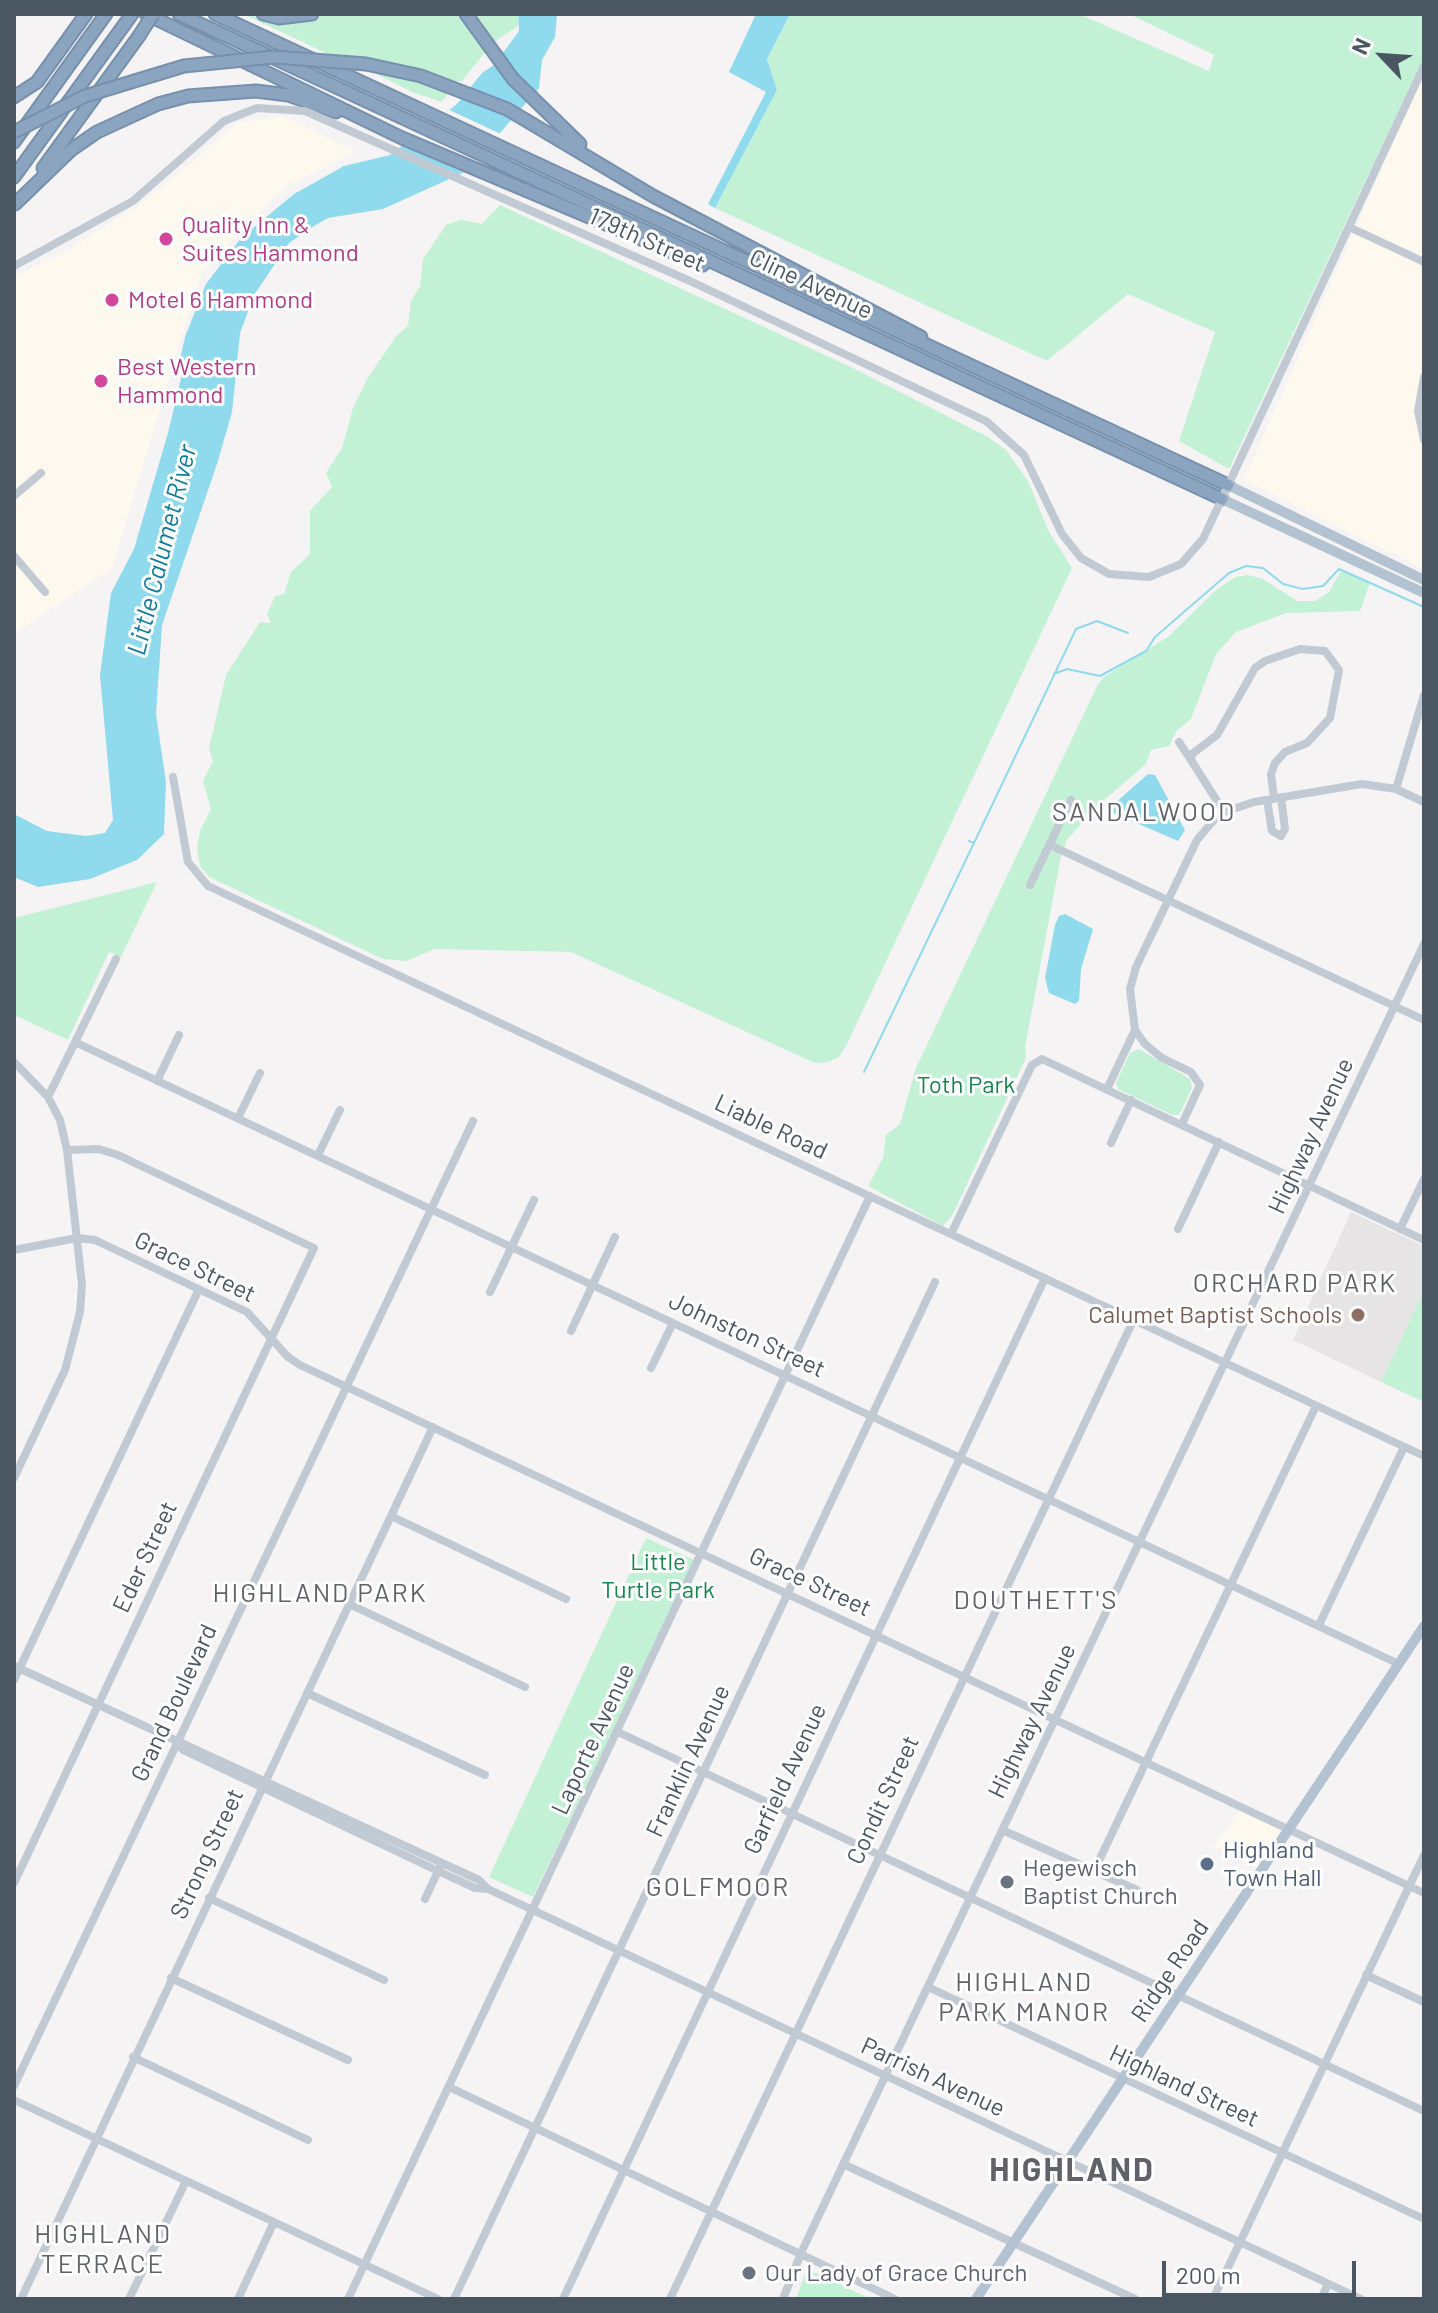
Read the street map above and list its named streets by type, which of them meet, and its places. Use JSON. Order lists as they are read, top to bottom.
{
  "streets": {
    "highway": ["Cline Avenue"],
    "main road": ["Ridge Road"],
    "street": [
      "179th Street",
      "Liable Road",
      "Highway Avenue",
      "Grace Street",
      "Johnston Street",
      "Eder Street",
      "Grand Boulevard",
      "Laporte Avenue",
      "Franklin Avenue",
      "Garfield Avenue",
      "Condit Street",
      "Strong Street",
      "Parrish Avenue",
      "Highland Street"
    ]
  },
  "crossings": [
    ["179th Street", "Cline Avenue"],
    ["Liable Road", "Highway Avenue"],
    ["Liable Road", "Laporte Avenue"],
    ["Liable Road", "Garfield Avenue"],
    ["Liable Road", "Condit Street"],
    ["Highway Avenue", "Grace Street"],
    ["Highway Avenue", "Johnston Street"],
    ["Highway Avenue", "Parrish Avenue"],
    ["Highway Avenue", "Highland Street"],
    ["Grace Street", "Eder Street"],
    ["Grace Street", "Grand Boulevard"],
    ["Grace Street", "Laporte Avenue"],
    ["Grace Street", "Franklin Avenue"],
    ["Grace Street", "Garfield Avenue"],
    ["Grace Street", "Condit Street"],
    ["Grace Street", "Strong Street"],
    ["Grace Street", "Ridge Road"],
    ["Johnston Street", "Grand Boulevard"],
    ["Johnston Street", "Laporte Avenue"],
    ["Johnston Street", "Franklin Avenue"],
    ["Johnston Street", "Garfield Avenue"],
    ["Johnston Street", "Condit Street"],
    ["Johnston Street", "Ridge Road"],
    ["Eder Street", "Parrish Avenue"],
    ["Grand Boulevard", "Parrish Avenue"],
    ["Laporte Avenue", "Parrish Avenue"],
    ["Franklin Avenue", "Parrish Avenue"],
    ["Garfield Avenue", "Parrish Avenue"],
    ["Condit Street", "Parrish Avenue"],
    ["Strong Street", "Parrish Avenue"],
    ["Ridge Road", "Parrish Avenue"],
    ["Ridge Road", "Highland Street"]
  ],
  "districts": [
    "SANDALWOOD",
    "ORCHARD PARK",
    "HIGHLAND PARK",
    "DOUTHETT'S",
    "GOLFMOOR",
    "HIGHLAND PARK MANOR",
    "HIGHLAND",
    "HIGHLAND TERRACE"
  ],
  "water": ["Little Calumet River"],
  "parks": ["Toth Park", "Little Turtle Park"],
  "places": [
    "Quality Inn & Suites Hammond",
    "Motel 6 Hammond",
    "Best Western Hammond",
    "Calumet Baptist Schools",
    "Highland Town Hall",
    "Hegewisch Baptist Church",
    "Our Lady of Grace Church"
  ],
  "scale_bar": "200 m",
  "north": "top left"
}
